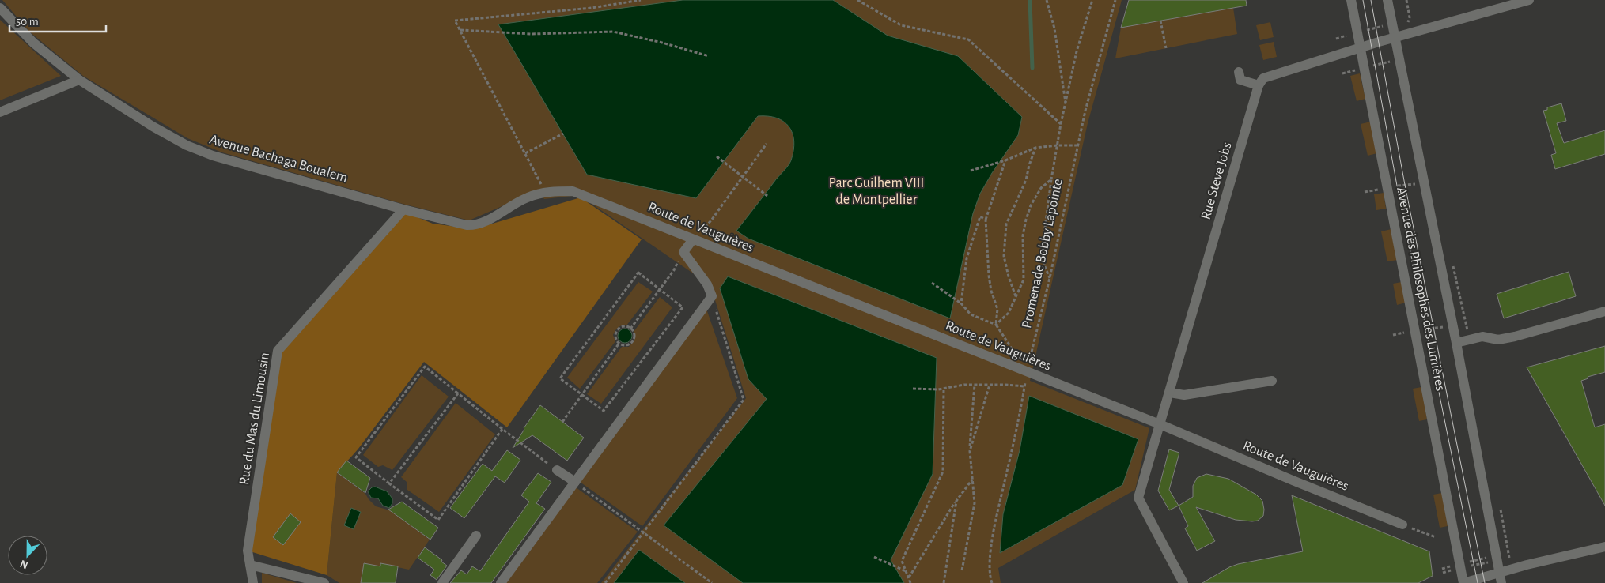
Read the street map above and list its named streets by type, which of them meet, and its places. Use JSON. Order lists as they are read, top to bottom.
{
  "streets": {
    "street": [
      "Avenue Bachaga Boualem",
      "Rue Steve Jobs",
      "Route de Vauguières",
      "Avenue des Philosophes des Lumières",
      "Rue du Mas du Limousin"
    ],
    "path": ["Promenade Bobby Lapointe"]
  },
  "crossings": [
    ["Avenue Bachaga Boualem", "Route de Vauguières"],
    ["Avenue Bachaga Boualem", "Rue du Mas du Limousin"],
    ["Rue Steve Jobs", "Route de Vauguières"],
    ["Route de Vauguières", "Promenade Bobby Lapointe"]
  ],
  "parks": ["Parc Guilhem VIII de Montpellier"],
  "scale_bar": "50 m",
  "north": "bottom"
}
